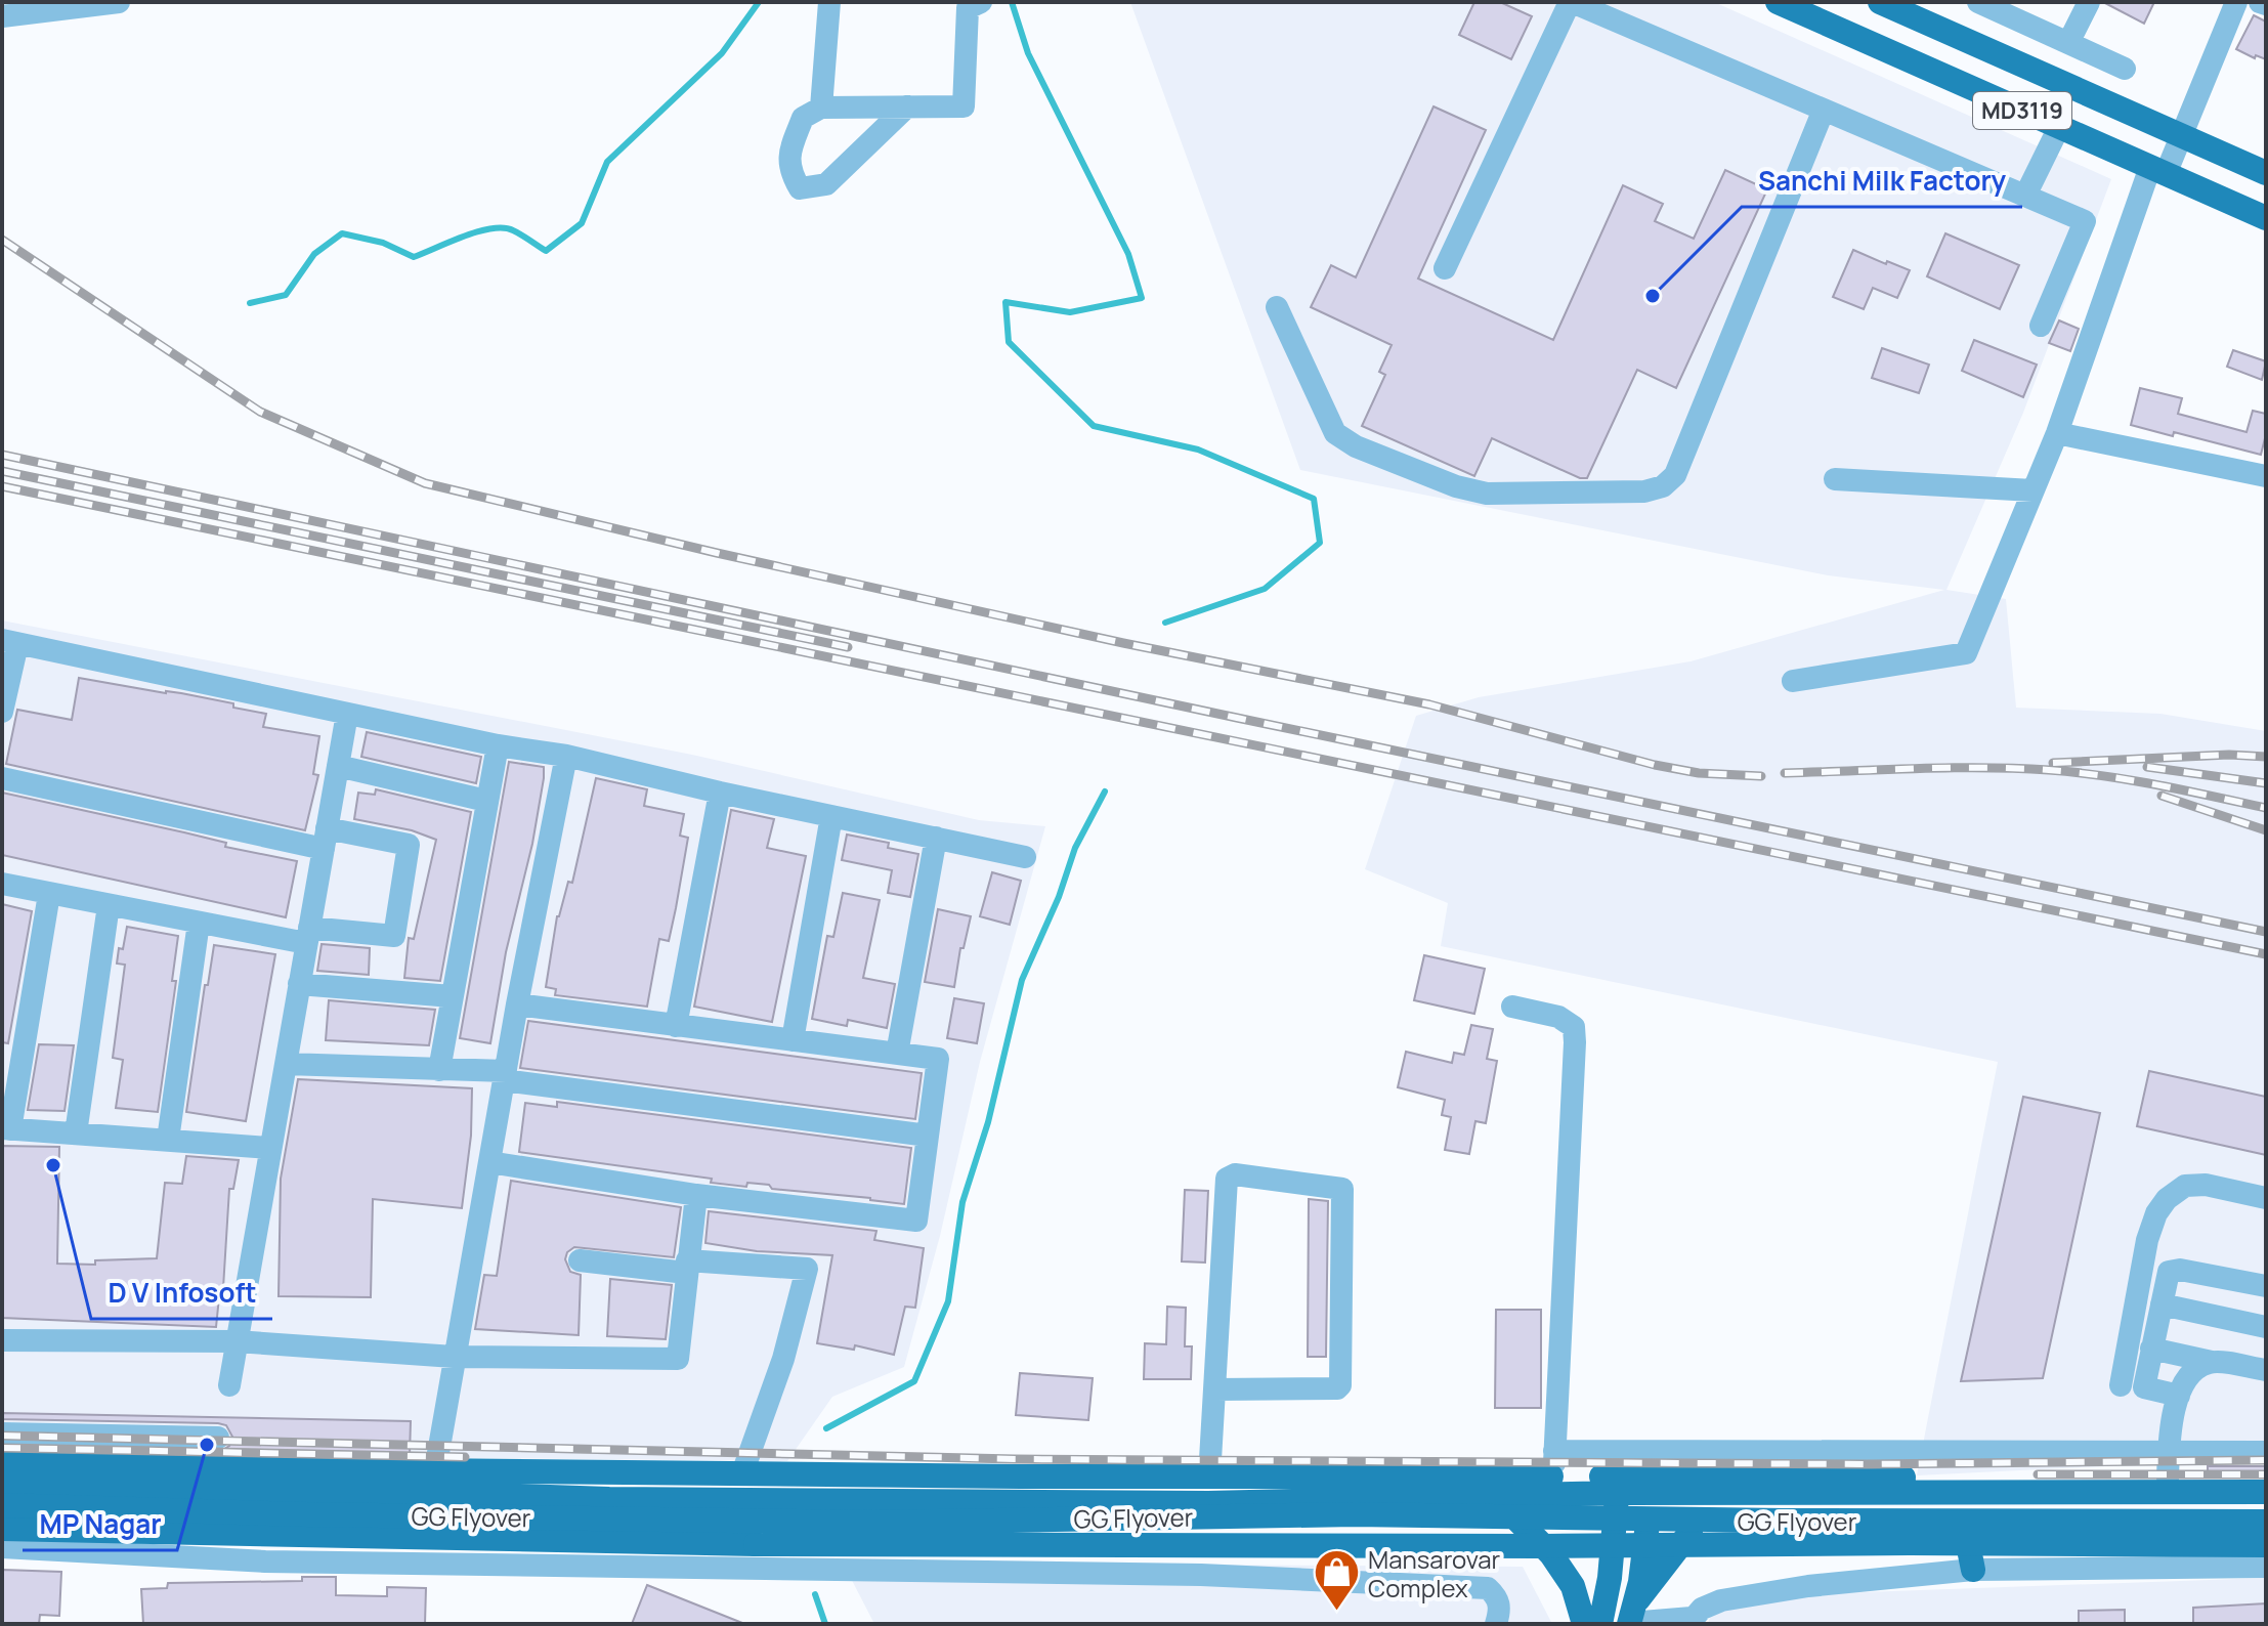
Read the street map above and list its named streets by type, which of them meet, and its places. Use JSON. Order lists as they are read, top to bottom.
{
  "streets": {
    "main road": ["MD3119", "GG Flyover"]
  },
  "places": {
    "other": ["Sanchi Milk Factory", "D V Infosoft", "MP Nagar"],
    "shop": ["Mansarovar Complex"]
  }
}
